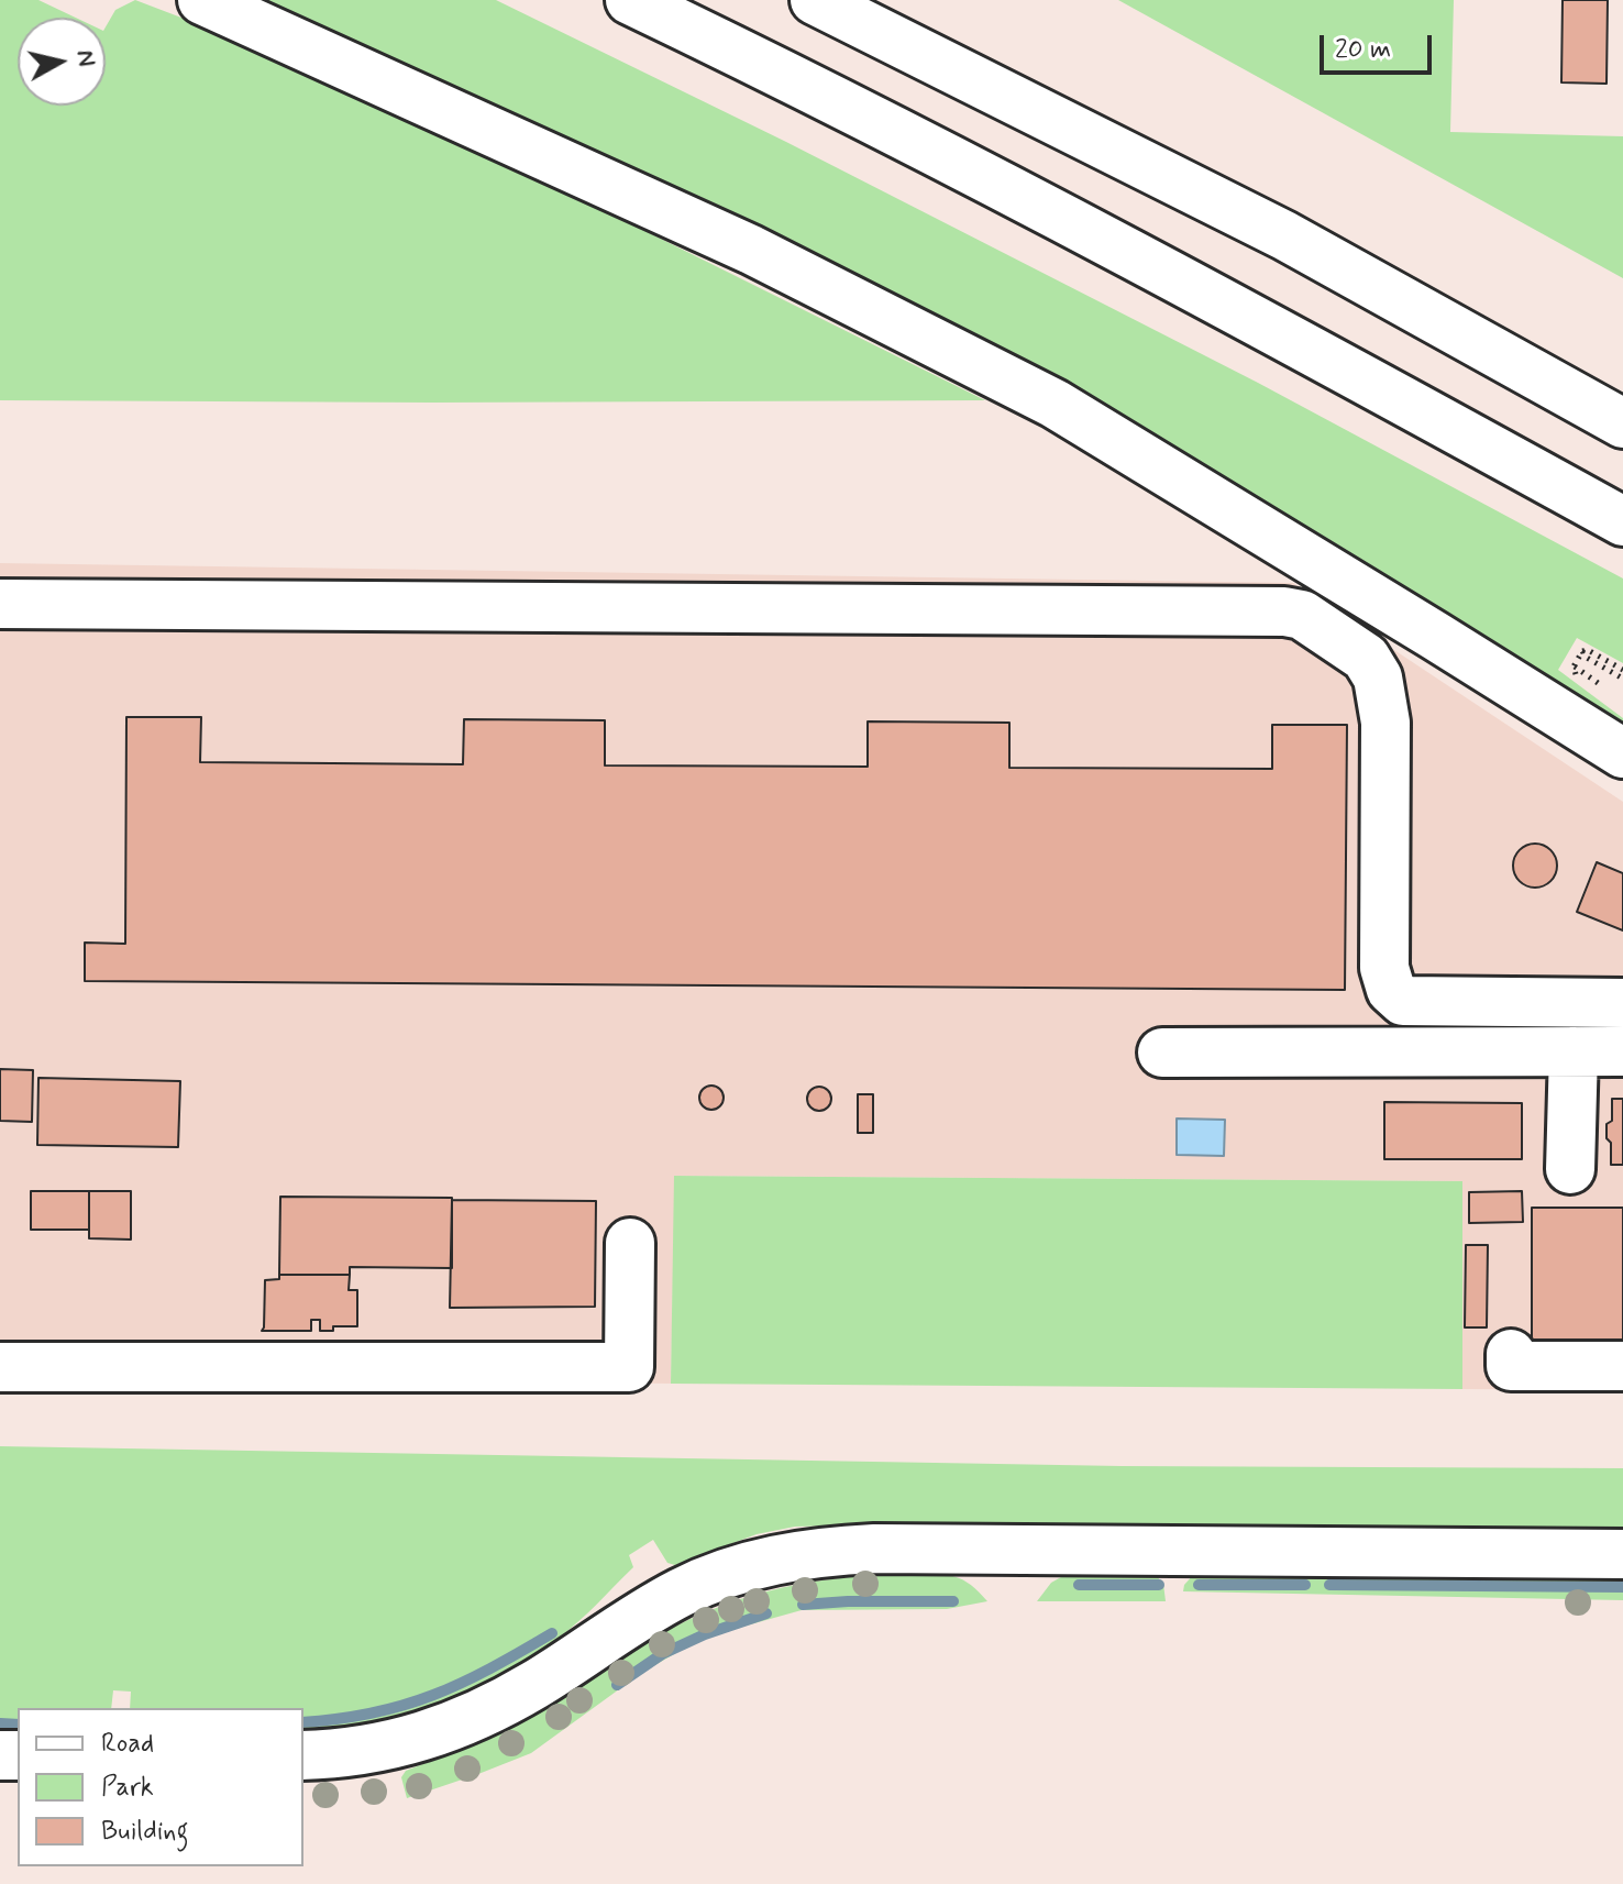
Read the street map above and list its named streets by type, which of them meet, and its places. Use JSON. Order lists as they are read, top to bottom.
{
  "legend": ["Road", "Park", "Building"],
  "scale_bar": "20 m",
  "north": "right"
}
